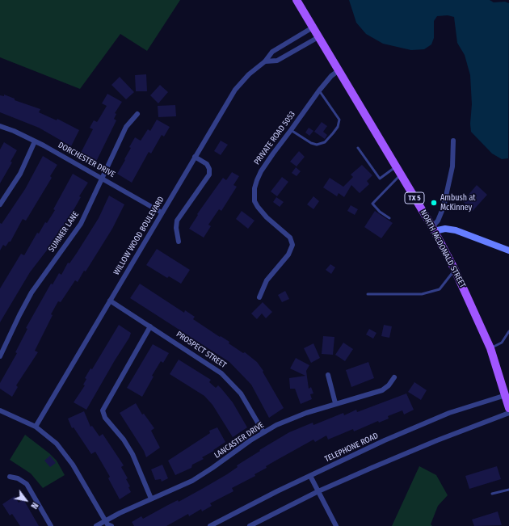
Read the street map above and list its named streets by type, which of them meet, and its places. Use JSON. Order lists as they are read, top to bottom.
{
  "streets": {
    "main road": ["TX 5", "NORTH MCDONALD STREET"],
    "street": [
      "PRIVATE ROAD 5053",
      "DORCHESTER DRIVE",
      "SUMMER LANE",
      "WILLOW WOOD BOULEVARD",
      "PROSPECT STREET",
      "LANCASTER DRIVE",
      "TELEPHONE ROAD"
    ]
  },
  "crossings": [
    ["PRIVATE ROAD 5053", "NORTH MCDONALD STREET"],
    ["DORCHESTER DRIVE", "SUMMER LANE"],
    ["DORCHESTER DRIVE", "WILLOW WOOD BOULEVARD"],
    ["WILLOW WOOD BOULEVARD", "NORTH MCDONALD STREET"],
    ["WILLOW WOOD BOULEVARD", "PROSPECT STREET"],
    ["NORTH MCDONALD STREET", "TELEPHONE ROAD"],
    ["PROSPECT STREET", "LANCASTER DRIVE"]
  ],
  "places": ["Ambush at McKinney"],
  "north": "bottom right"
}
